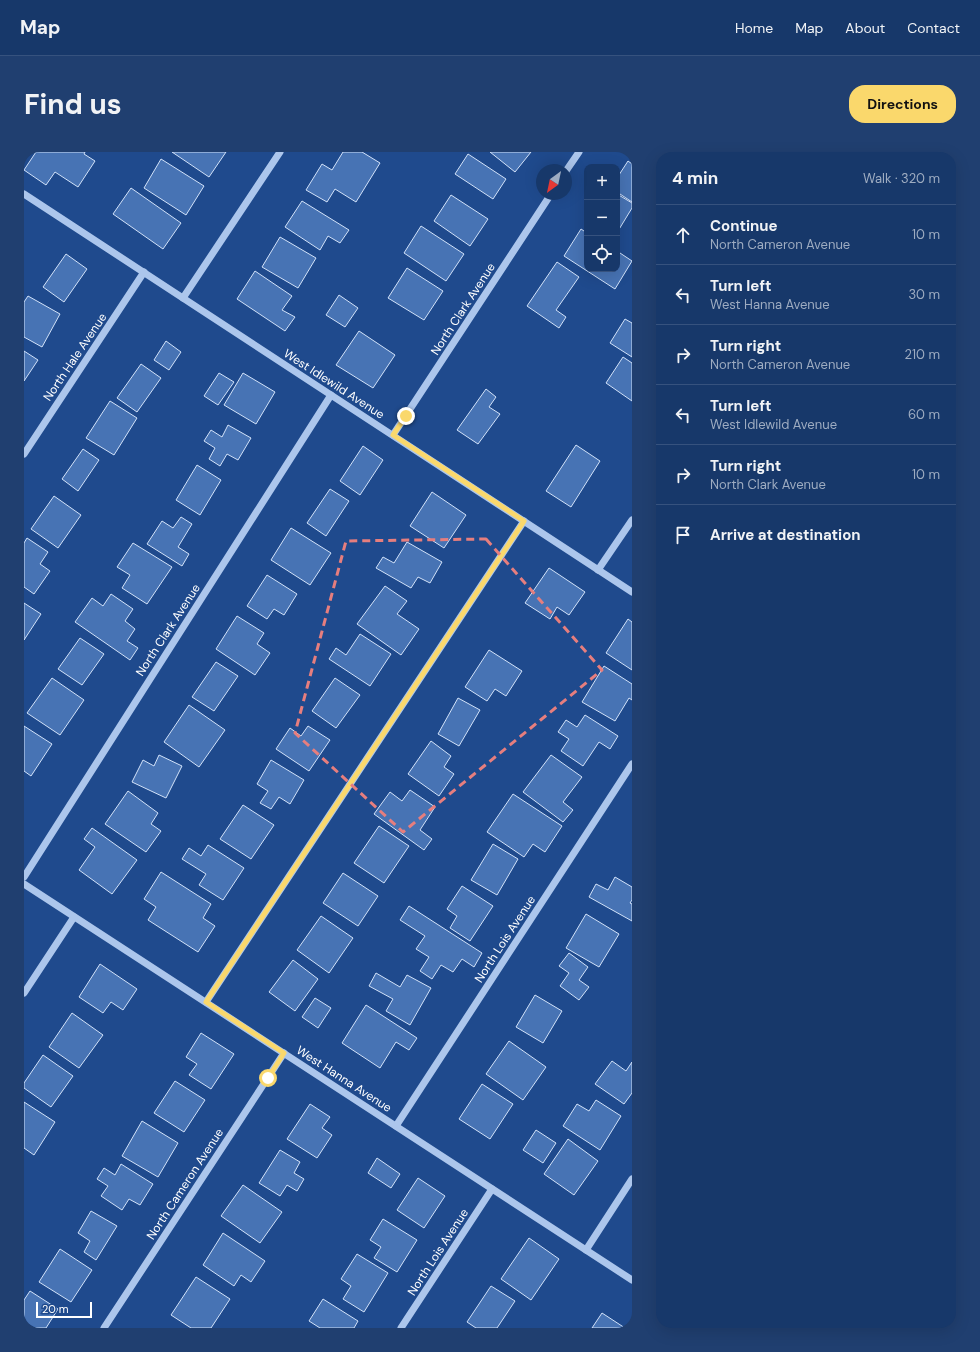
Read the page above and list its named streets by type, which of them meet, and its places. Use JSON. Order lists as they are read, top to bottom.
{
  "streets": {
    "street": [
      "North Clark Avenue",
      "North Hale Avenue",
      "West Idlewild Avenue",
      "North Lois Avenue",
      "West Hanna Avenue",
      "North Cameron Avenue"
    ]
  },
  "crossings": [
    ["North Clark Avenue", "West Idlewild Avenue"],
    ["North Hale Avenue", "West Idlewild Avenue"],
    ["North Lois Avenue", "West Hanna Avenue"],
    ["West Hanna Avenue", "North Cameron Avenue"]
  ],
  "scale_bar": "20 m",
  "north": "bottom left",
  "page": {
    "header": "Map",
    "nav": [
      "Home",
      "Map",
      "About",
      "Contact"
    ],
    "buttons": "Directions",
    "title": "Find us",
    "heading": ["4 min", "Walk · 320 m"],
    "map_buttons": ["+", "−"],
    "list": [
      ["Continue", "North Cameron Avenue", "10 m"],
      ["Turn left", "West Hanna Avenue", "30 m"],
      ["Turn right", "North Cameron Avenue", "210 m"],
      ["Turn left", "West Idlewild Avenue", "60 m"],
      ["Turn right", "North Clark Avenue", "10 m"],
      "Arrive at destination"
    ],
    "scale": "20 m"
  }
}
